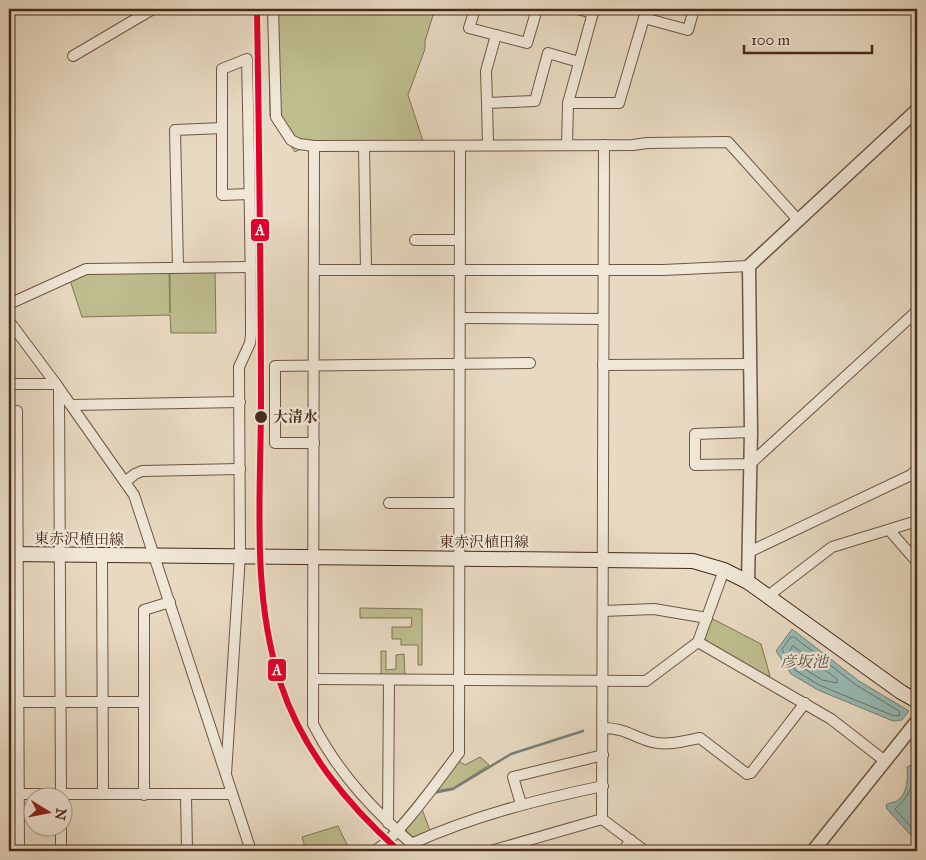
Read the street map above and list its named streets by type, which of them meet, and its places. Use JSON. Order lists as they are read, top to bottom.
{
  "streets": {
    "main road": ["東赤沢植田線"]
  },
  "water": ["彦坂池"],
  "places": ["大清水"],
  "lines": ["transit line A"],
  "scale_bar": "100 m",
  "north": "right"
}
